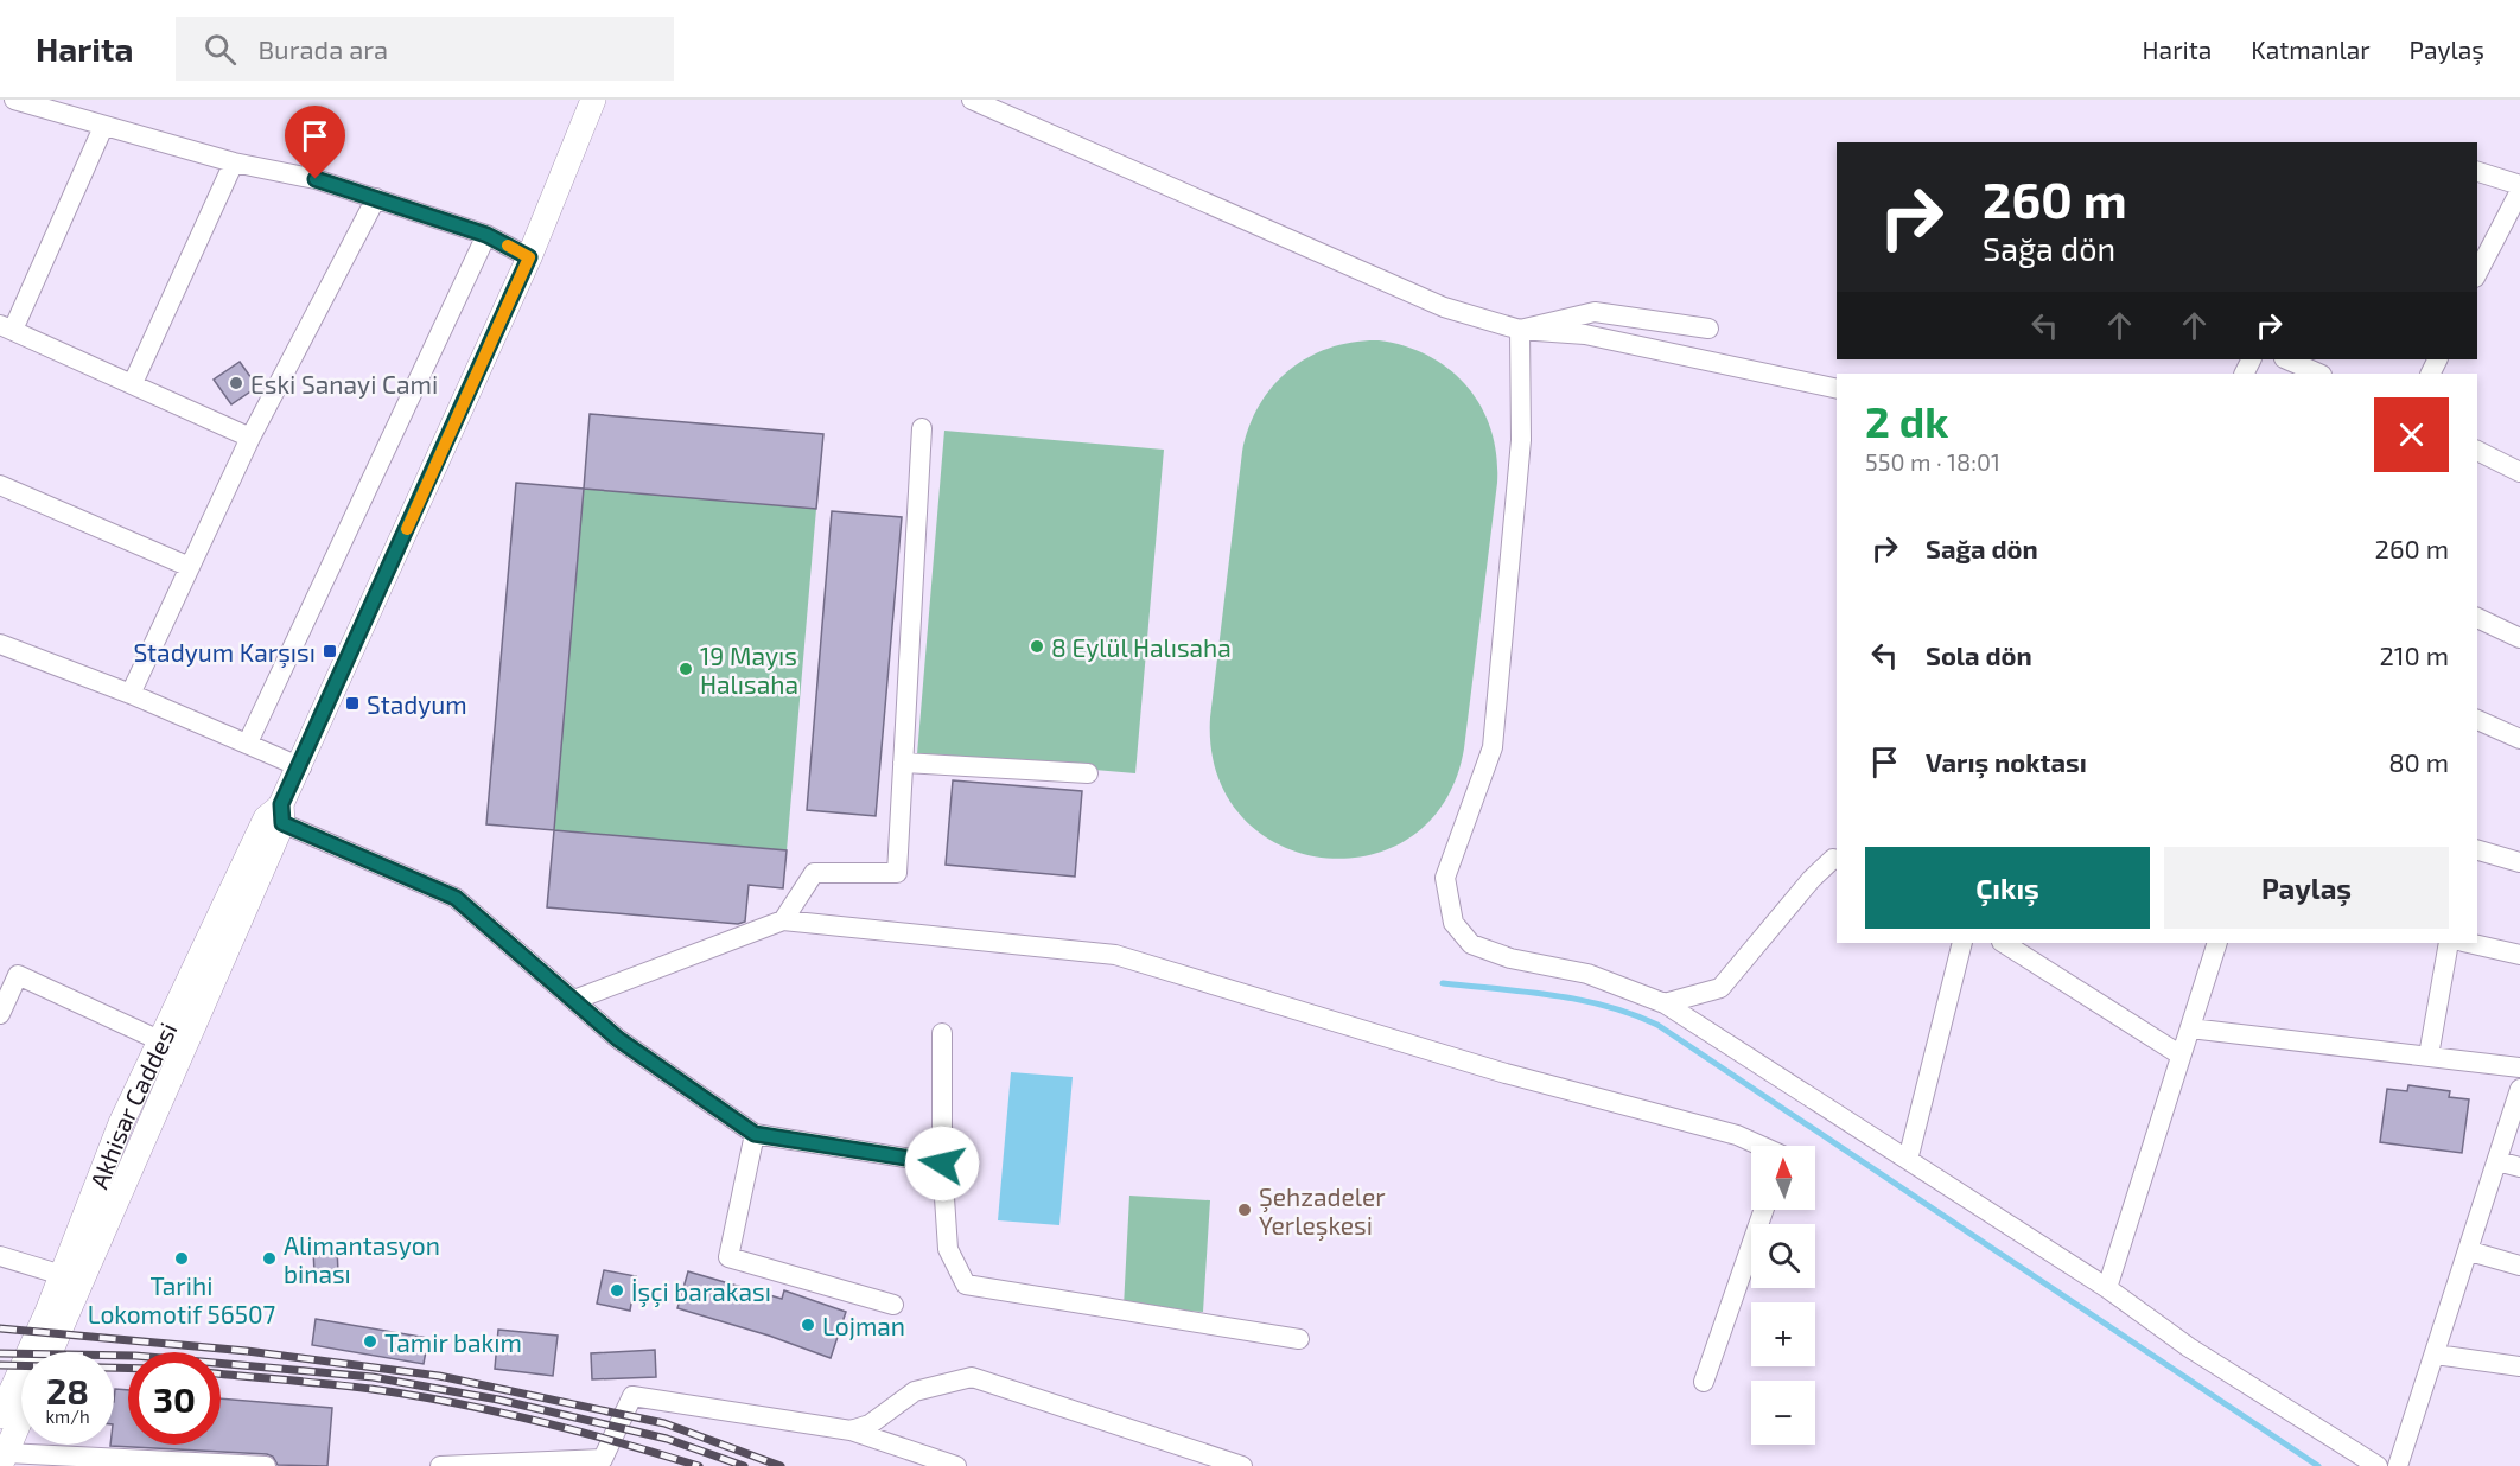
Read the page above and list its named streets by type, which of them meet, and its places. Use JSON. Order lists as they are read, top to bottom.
{
  "streets": {
    "main road": ["Akhisar Caddesi"]
  },
  "places": {
    "other": [
      "Eski Sanayi Cami",
      "8 Eylül Halısaha",
      "19 Mayıs Halısaha",
      "Şehzadeler Yerleşkesi",
      "Tarihi Lokomotif 56507",
      "Alimantasyon binası",
      "İşçi barakası",
      "Lojman",
      "Tamir bakım"
    ],
    "transit": ["Stadyum Karşısı", "Stadyum"]
  },
  "north": "top",
  "page": {
    "header": "Harita",
    "search": "Burada ara",
    "nav": ["Harita", "Katmanlar", "Paylaş"],
    "turn": ["260 m", "Sağa dön"],
    "heading": ["2 dk", "550 m · 18:01"],
    "list": [
      {
        "name": "Sağa dön",
        "value": "260 m"
      },
      {
        "name": "Sola dön",
        "value": "210 m"
      },
      {
        "name": "Varış noktası",
        "value": "80 m"
      }
    ],
    "buttons": ["Çıkış", "Paylaş"],
    "map_buttons": ["+", "−"],
    "speed": "28 km/h",
    "limit": "30"
  }
}
